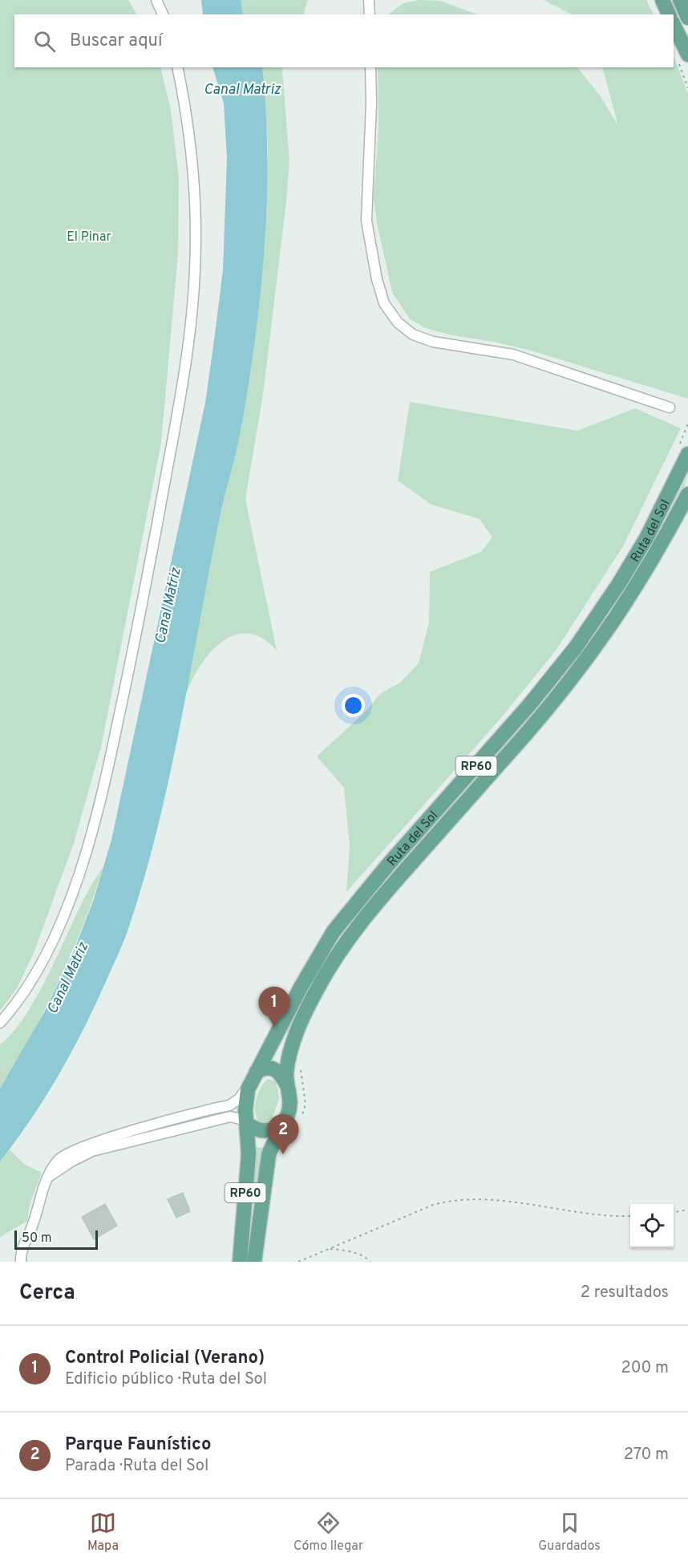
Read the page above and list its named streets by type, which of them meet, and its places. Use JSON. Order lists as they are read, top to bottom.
{
  "streets": {
    "main road": ["Ruta del Sol", "RP60"]
  },
  "water": ["Canal Matriz"],
  "parks": ["El Pinar"],
  "scale_bar": "50 m",
  "page": {
    "search": "Buscar aquí",
    "pins": ["1", "2"],
    "scale": "50 m",
    "heading": ["Cerca", "2 resultados"],
    "list": [
      {
        "mark": "1",
        "name": "Control Policial (Verano)",
        "note": "Edificio público · Ruta del Sol",
        "value": "200 m"
      },
      {
        "mark": "2",
        "name": "Parque Faunístico",
        "note": "Parada · Ruta del Sol",
        "value": "270 m"
      }
    ],
    "nav": ["Mapa", "Cómo llegar", "Guardados"]
  }
}
